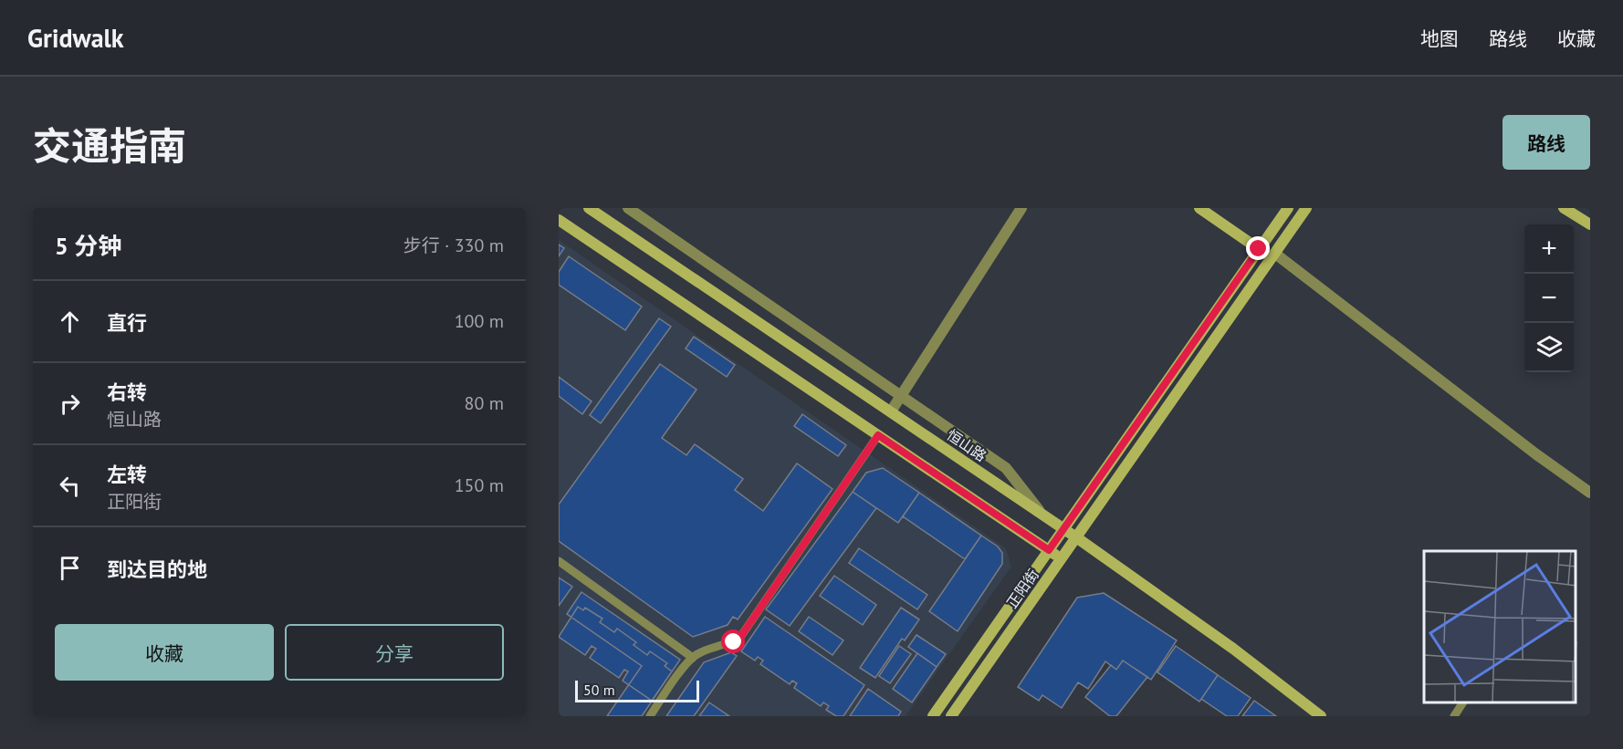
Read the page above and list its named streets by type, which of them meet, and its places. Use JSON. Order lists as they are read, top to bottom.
{
  "streets": {
    "main road": ["恒山路", "正阳街"]
  },
  "crossings": [
    ["恒山路", "正阳街"]
  ],
  "scale_bar": "50 m",
  "page": {
    "header": "Gridwalk",
    "nav": ["地图", "路线", "收藏"],
    "title": "交通指南",
    "buttons": [
      "路线",
      ["收藏", "分享"]
    ],
    "heading": ["5 分钟", "步行 · 330 m"],
    "map_buttons": ["+", "−"],
    "list": [
      ["直行", "100 m"],
      ["右转", "恒山路", "80 m"],
      ["左转", "正阳街", "150 m"],
      "到达目的地"
    ],
    "scale": "50 m"
  }
}
